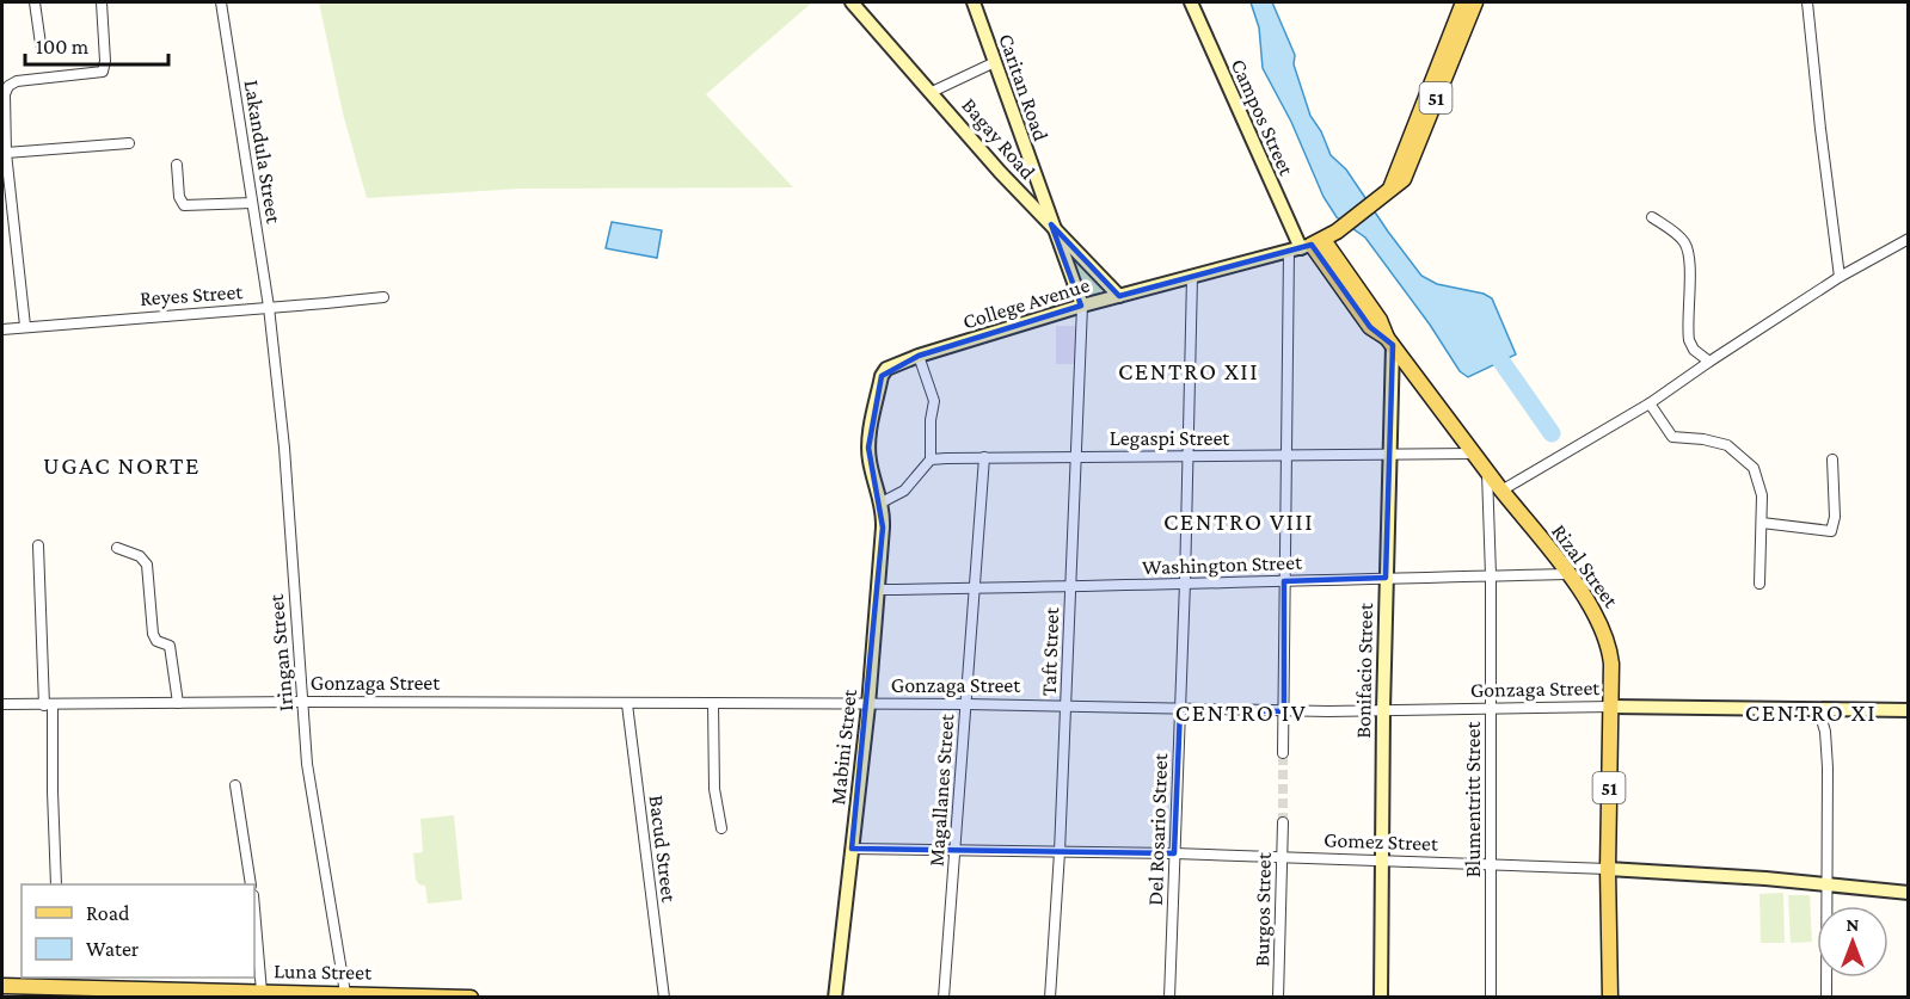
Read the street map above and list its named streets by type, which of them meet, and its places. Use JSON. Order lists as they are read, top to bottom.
{
  "streets": {
    "main road": [
      "Caritan Road",
      "51",
      "Campos Street",
      "Bagay Road",
      "College Avenue",
      "Rizal Street",
      "Bonifacio Street",
      "Gonzaga Street",
      "Mabini Street",
      "Gomez Street",
      "Luna Street"
    ],
    "street": [
      "Lakandula Street",
      "Reyes Street",
      "Legaspi Street",
      "Washington Street",
      "Taft Street",
      "Iringan Street",
      "Magallanes Street",
      "Blumentritt Street",
      "Del Rosario Street",
      "Bacud Street",
      "Burgos Street"
    ]
  },
  "crossings": [
    ["Caritan Road", "Bagay Road"],
    ["Caritan Road", "College Avenue"],
    ["Caritan Road", "Taft Street"],
    ["51", "Campos Street"],
    ["51", "College Avenue"],
    ["51", "Rizal Street"],
    ["Campos Street", "College Avenue"],
    ["Campos Street", "Rizal Street"],
    ["Bagay Road", "College Avenue"],
    ["Lakandula Street", "Reyes Street"],
    ["Lakandula Street", "Iringan Street"],
    ["Reyes Street", "Iringan Street"],
    ["College Avenue", "Rizal Street"],
    ["College Avenue", "Taft Street"],
    ["College Avenue", "Mabini Street"],
    ["College Avenue", "Del Rosario Street"],
    ["Legaspi Street", "Rizal Street"],
    ["Legaspi Street", "Taft Street"],
    ["Legaspi Street", "Bonifacio Street"],
    ["Legaspi Street", "Magallanes Street"],
    ["Legaspi Street", "Del Rosario Street"],
    ["Washington Street", "Rizal Street"],
    ["Washington Street", "Taft Street"],
    ["Washington Street", "Bonifacio Street"],
    ["Washington Street", "Mabini Street"],
    ["Washington Street", "Magallanes Street"],
    ["Washington Street", "Blumentritt Street"],
    ["Washington Street", "Del Rosario Street"],
    ["Rizal Street", "Bonifacio Street"],
    ["Rizal Street", "Gonzaga Street"],
    ["Rizal Street", "Blumentritt Street"],
    ["Rizal Street", "Gomez Street"],
    ["Taft Street", "Gonzaga Street"],
    ["Taft Street", "Gomez Street"],
    ["Iringan Street", "Gonzaga Street"],
    ["Iringan Street", "Luna Street"],
    ["Bonifacio Street", "Gonzaga Street"],
    ["Bonifacio Street", "Gomez Street"],
    ["Gonzaga Street", "Mabini Street"],
    ["Gonzaga Street", "Magallanes Street"],
    ["Gonzaga Street", "Blumentritt Street"],
    ["Gonzaga Street", "Del Rosario Street"],
    ["Gonzaga Street", "Bacud Street"],
    ["Mabini Street", "Gomez Street"],
    ["Magallanes Street", "Gomez Street"],
    ["Blumentritt Street", "Gomez Street"],
    ["Del Rosario Street", "Gomez Street"],
    ["Gomez Street", "Burgos Street"]
  ],
  "districts": [
    "CENTRO XII",
    "UGAC NORTE",
    "CENTRO VIII",
    "CENTRO IV",
    "CENTRO XI"
  ],
  "legend": ["Road", "Water"],
  "scale_bar": "100 m",
  "north": "top"
}
